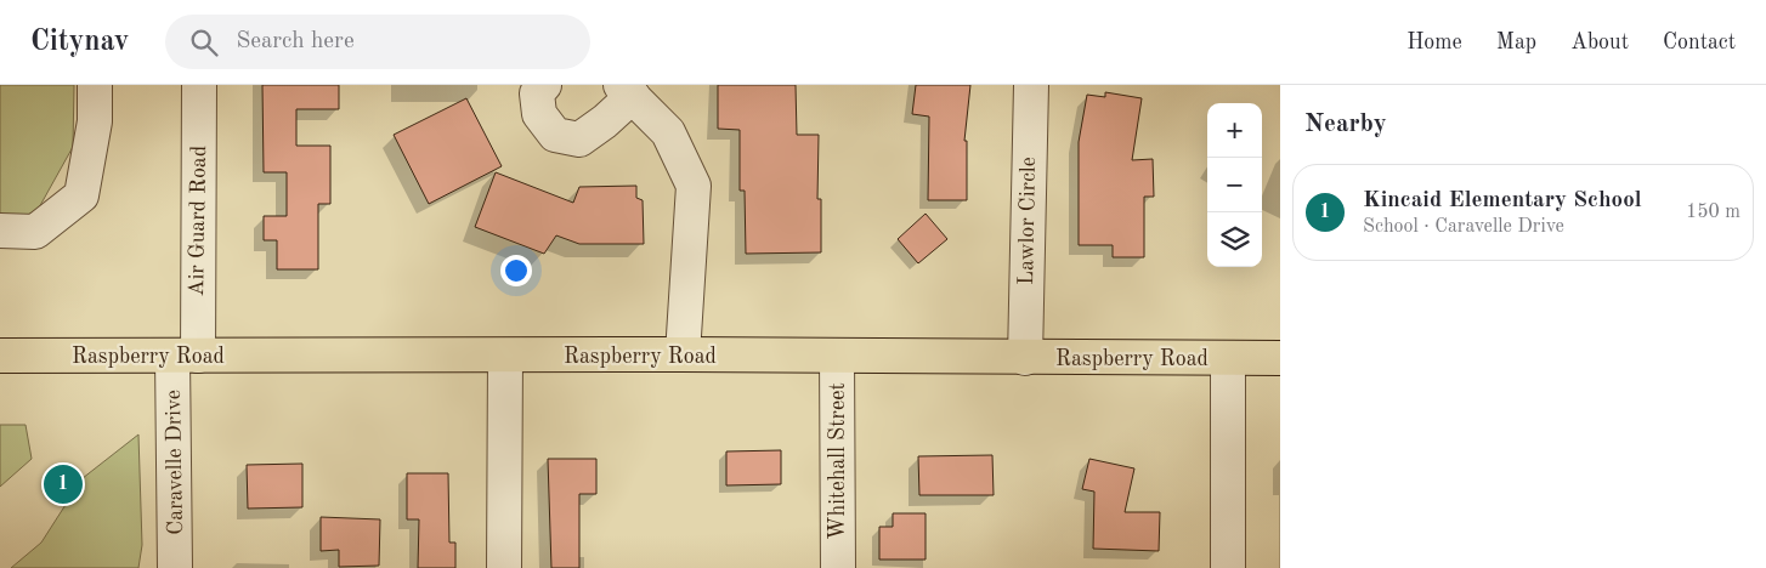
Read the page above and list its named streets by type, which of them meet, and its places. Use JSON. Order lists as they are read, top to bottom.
{
  "streets": {
    "main road": ["Raspberry Road"],
    "street": [
      "Air Guard Road",
      "Lawlor Circle",
      "Whitehall Street",
      "Caravelle Drive"
    ]
  },
  "crossings": [
    ["Air Guard Road", "Raspberry Road"],
    ["Air Guard Road", "Caravelle Drive"],
    ["Lawlor Circle", "Raspberry Road"],
    ["Raspberry Road", "Whitehall Street"],
    ["Raspberry Road", "Caravelle Drive"]
  ],
  "page": {
    "header": "Citynav",
    "search": "Search here",
    "nav": [
      "Home",
      "Map",
      "About",
      "Contact"
    ],
    "heading": "Nearby",
    "map_buttons": ["+", "−"],
    "list": [
      {
        "mark": "1",
        "name": "Kincaid Elementary School",
        "note": "School · Caravelle Drive",
        "value": "150 m"
      }
    ],
    "pins": "1"
  }
}
